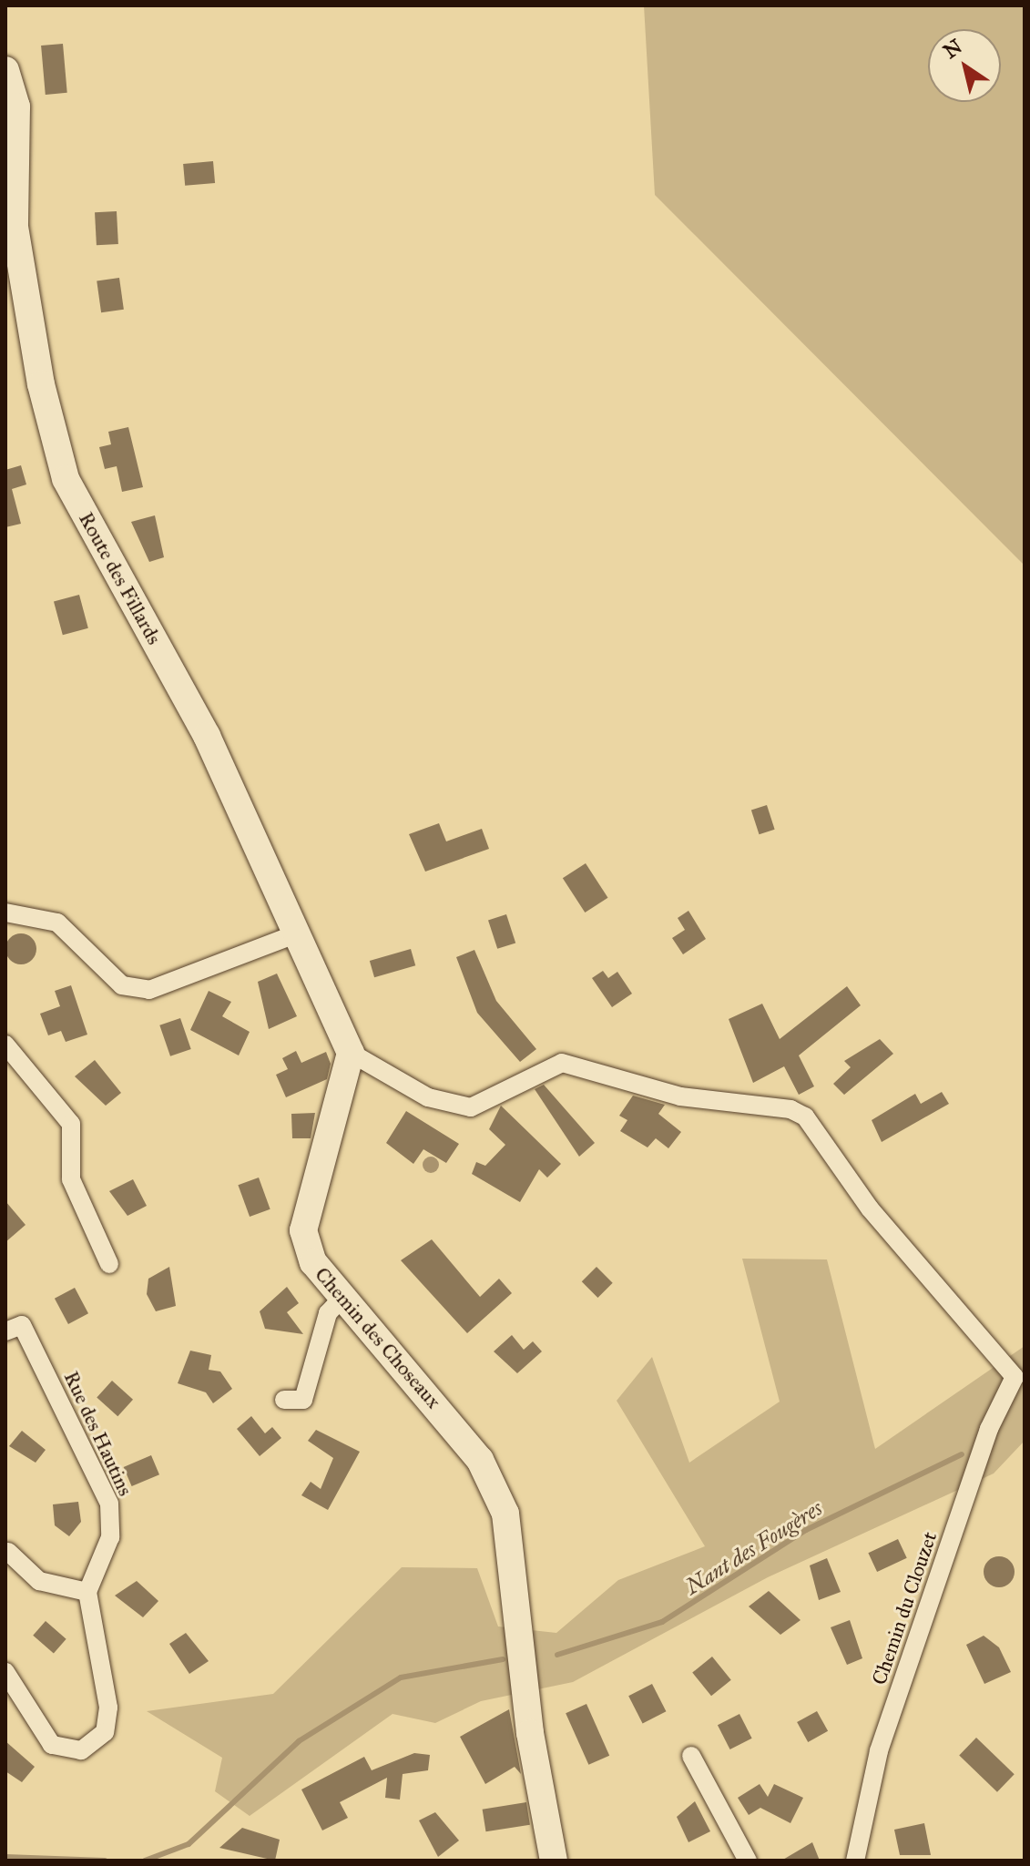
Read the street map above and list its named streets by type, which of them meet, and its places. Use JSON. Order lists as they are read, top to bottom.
{
  "streets": {
    "street": [
      "Route des Fillards",
      "Chemin des Choseaux",
      "Rue des Hautins",
      "Chemin du Clouzet"
    ]
  },
  "crossings": [
    ["Route des Fillards", "Chemin des Choseaux"],
    ["Route des Fillards", "Chemin du Clouzet"],
    ["Chemin des Choseaux", "Chemin du Clouzet"]
  ],
  "water": ["Nant des Fougères"],
  "north": "top left"
}
